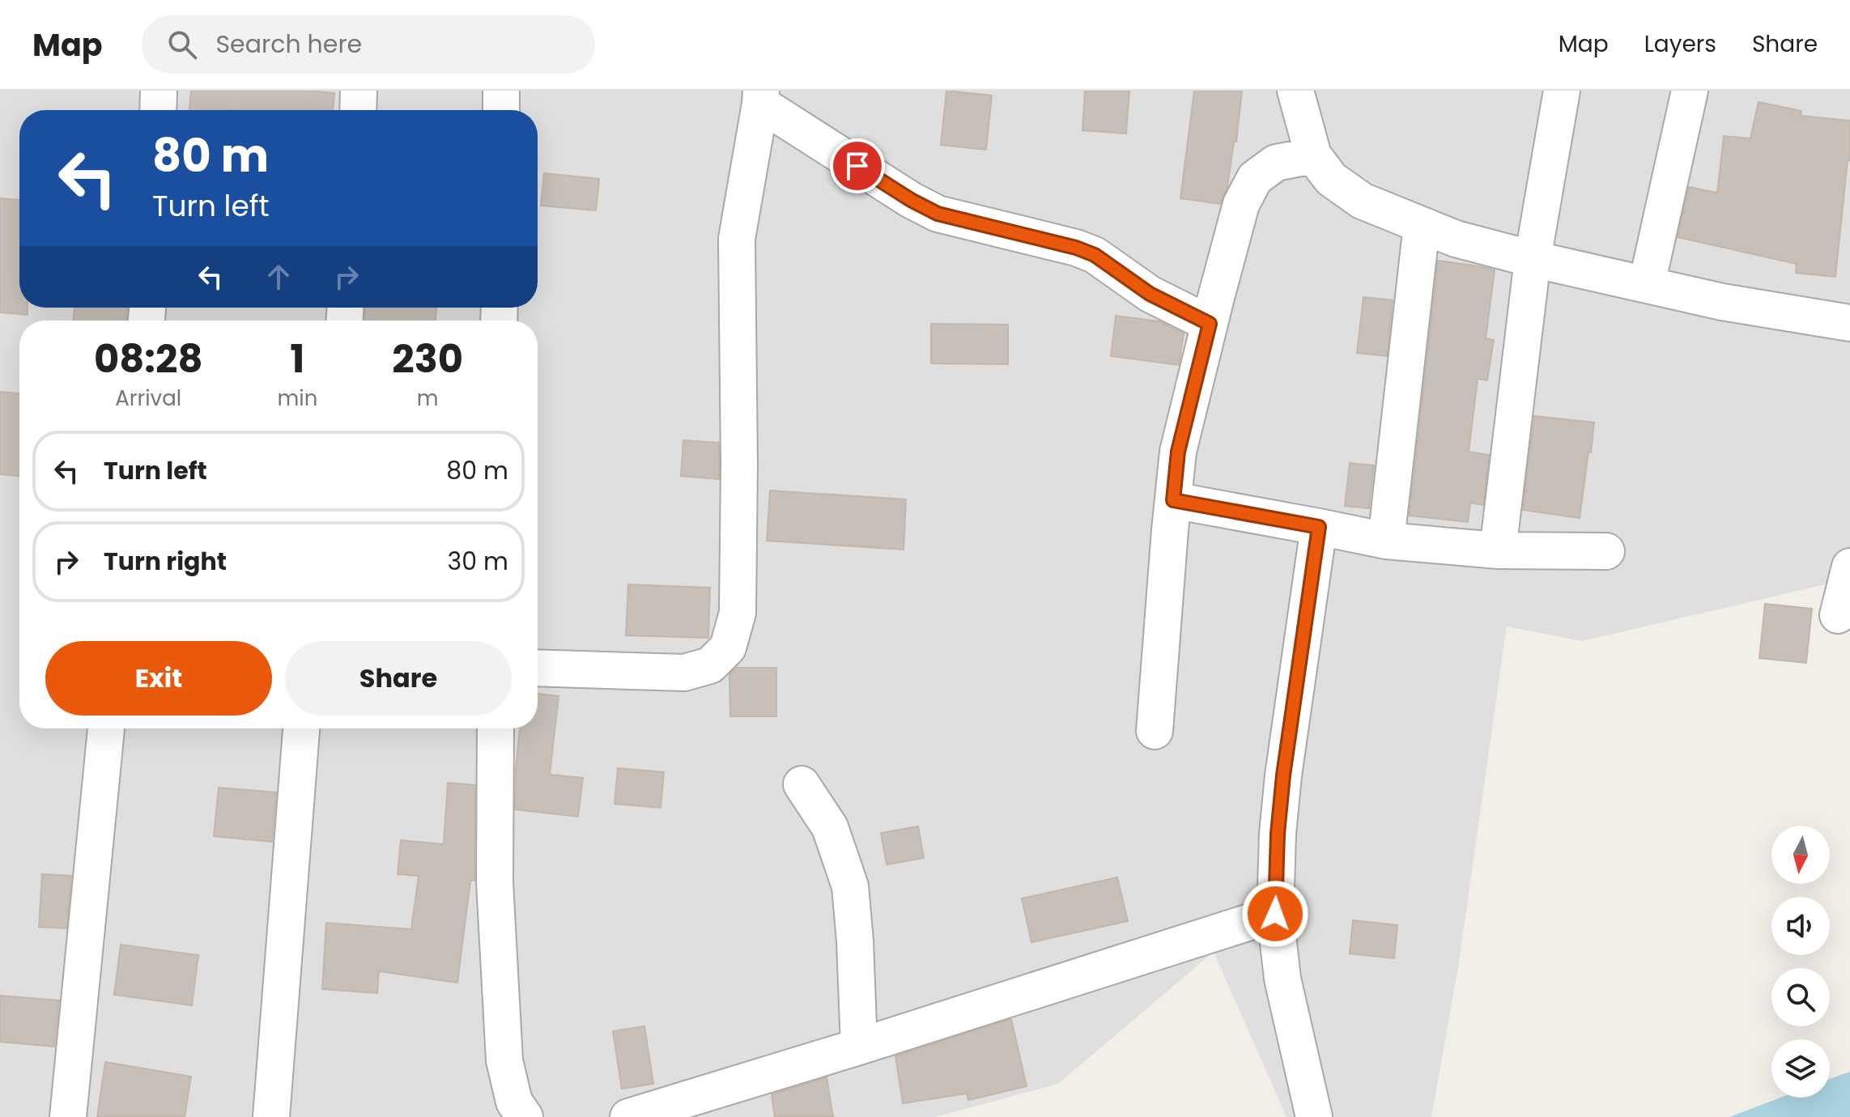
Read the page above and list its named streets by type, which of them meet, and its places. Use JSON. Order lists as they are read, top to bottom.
{
  "north": "bottom",
  "page": {
    "header": "Map",
    "search": "Search here",
    "nav": ["Map", "Layers", "Share"],
    "turn": ["80 m", "Turn left"],
    "eta": [
      "08:28",
      "Arrival",
      "1",
      "min",
      "230",
      "m"
    ],
    "list": [
      {
        "name": "Turn left",
        "value": "80 m"
      },
      {
        "name": "Turn right",
        "value": "30 m"
      }
    ],
    "buttons": ["Exit", "Share"]
  }
}
